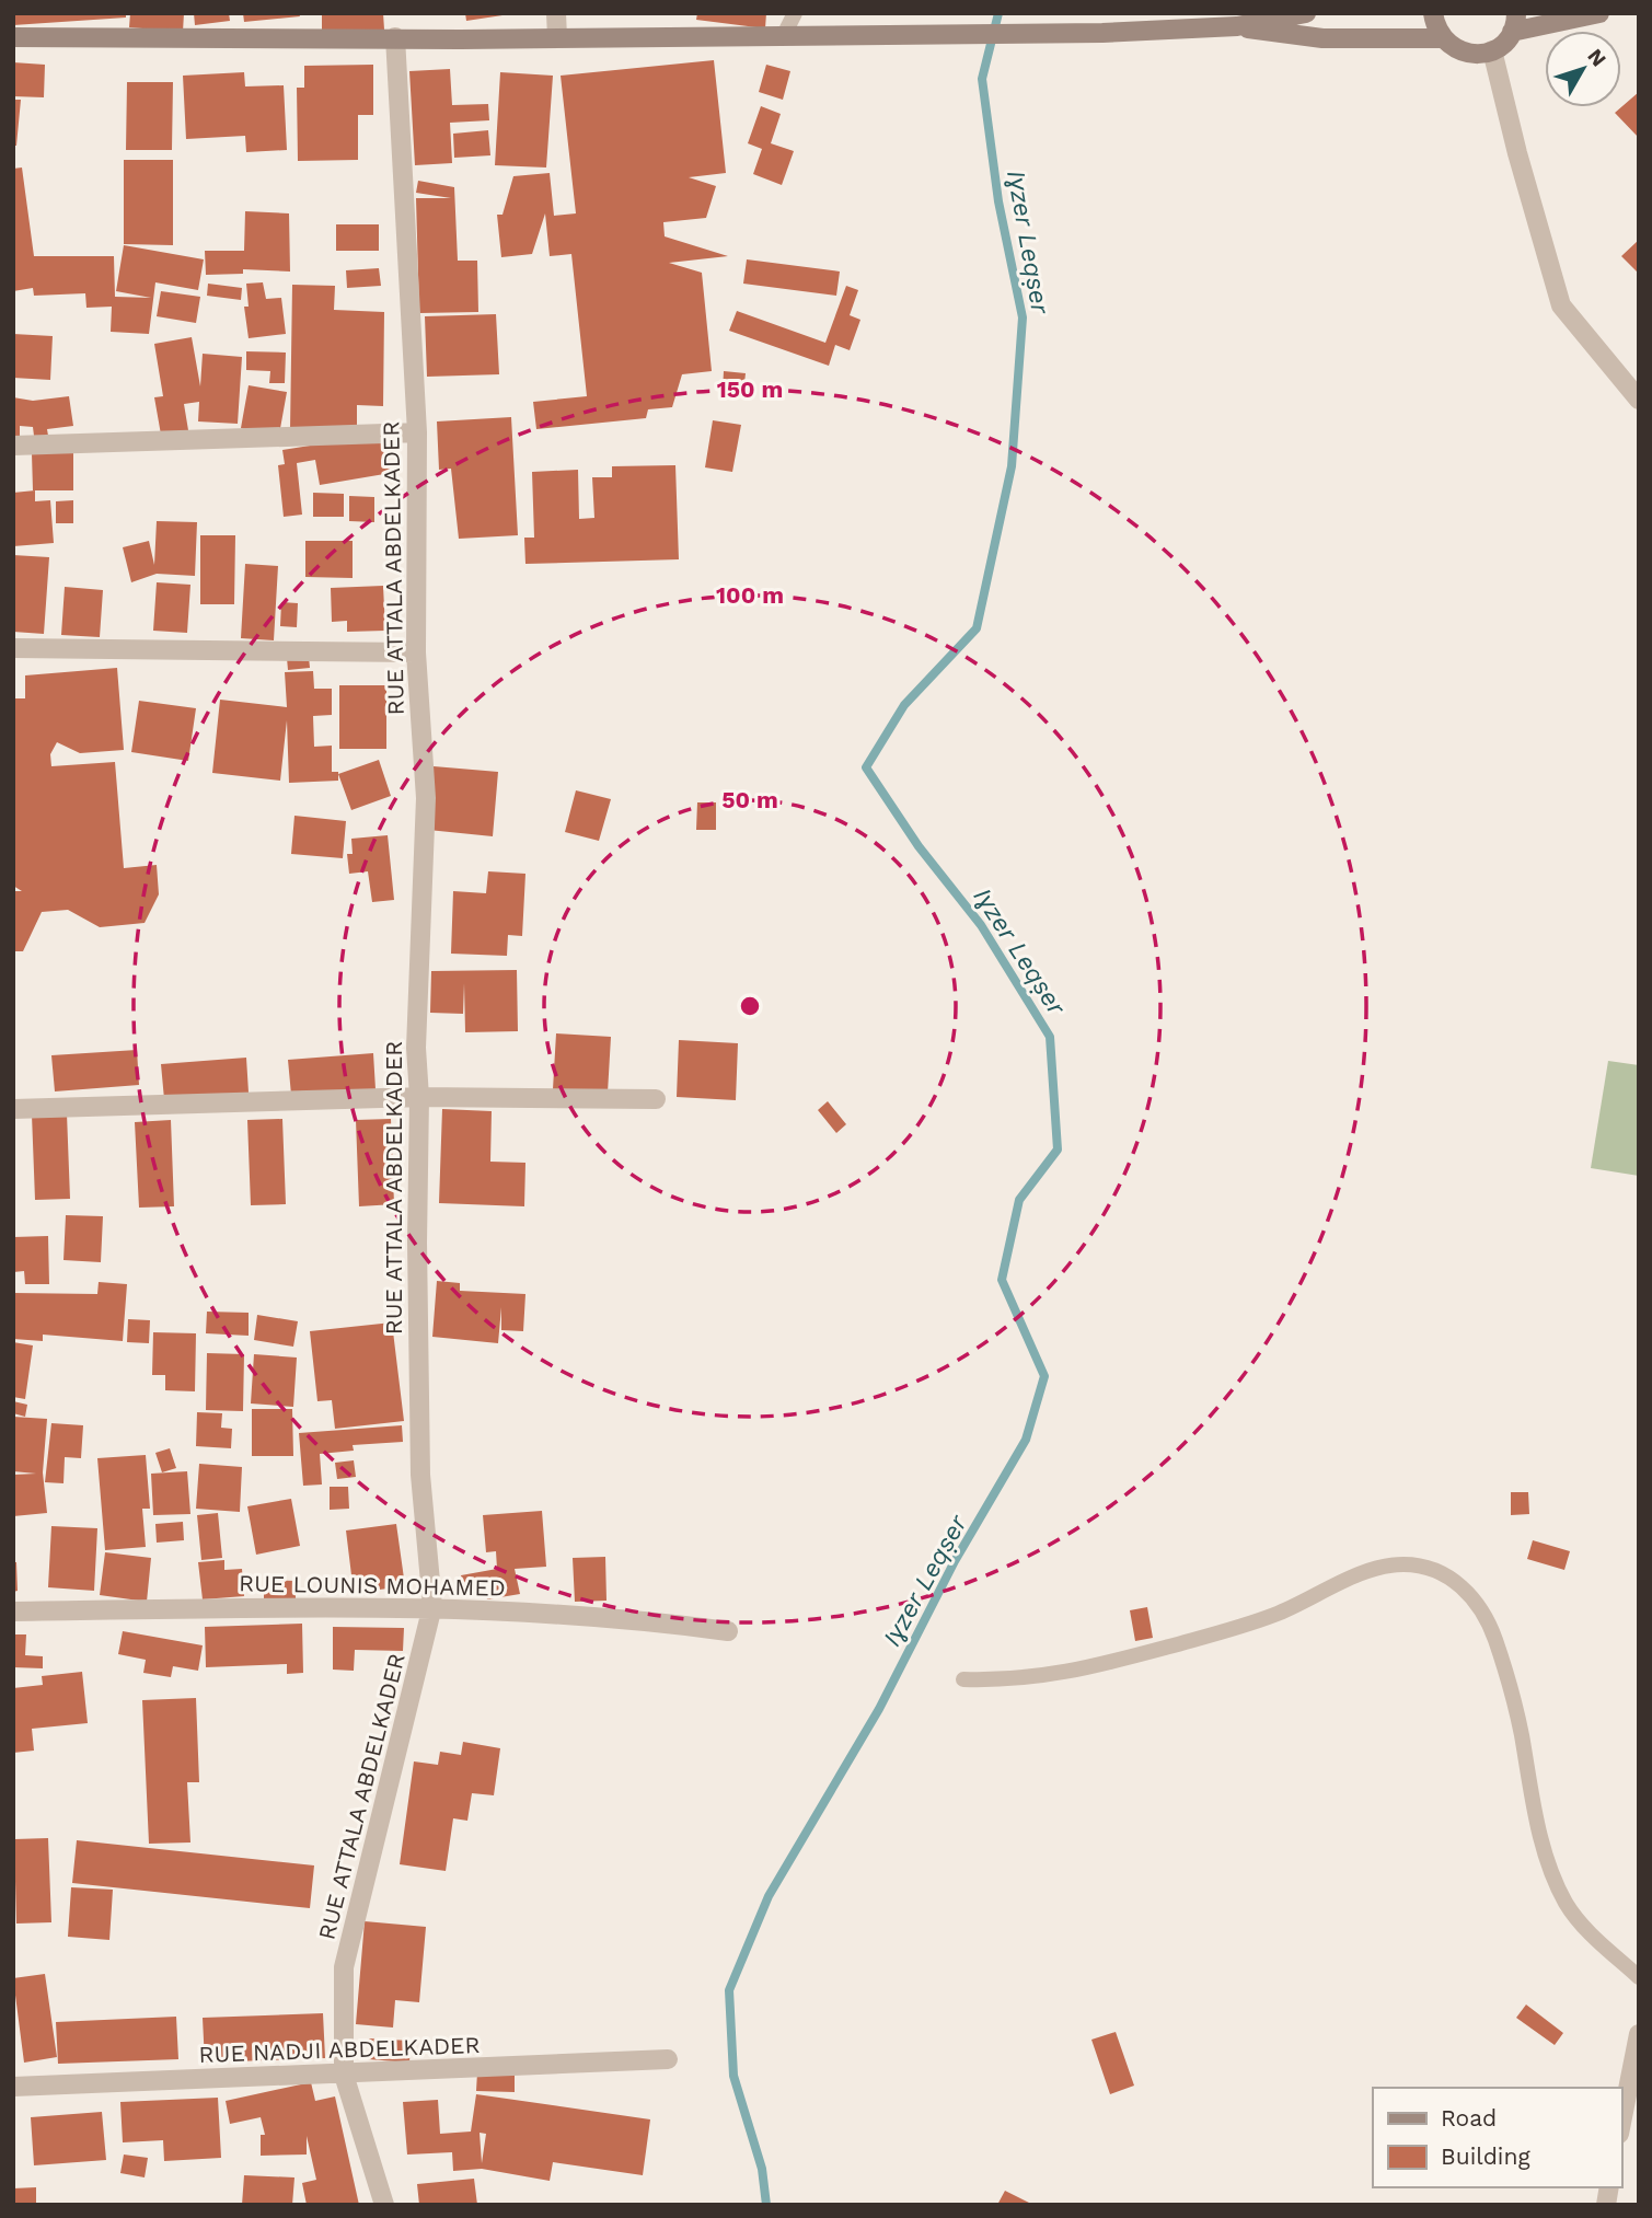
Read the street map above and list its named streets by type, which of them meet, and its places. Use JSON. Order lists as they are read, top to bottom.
{
  "streets": {
    "street": ["RUE ATTALA ABDELKADER", "RUE LOUNIS MOHAMED", "RUE NADJI ABDELKADER"]
  },
  "crossings": [
    ["RUE ATTALA ABDELKADER", "RUE LOUNIS MOHAMED"],
    ["RUE ATTALA ABDELKADER", "RUE NADJI ABDELKADER"]
  ],
  "water": ["Iɣzer Leqṣer"],
  "legend": ["Road", "Building"],
  "north": "top right",
  "rings": ["150 m", "100 m", "50 m"]
}
